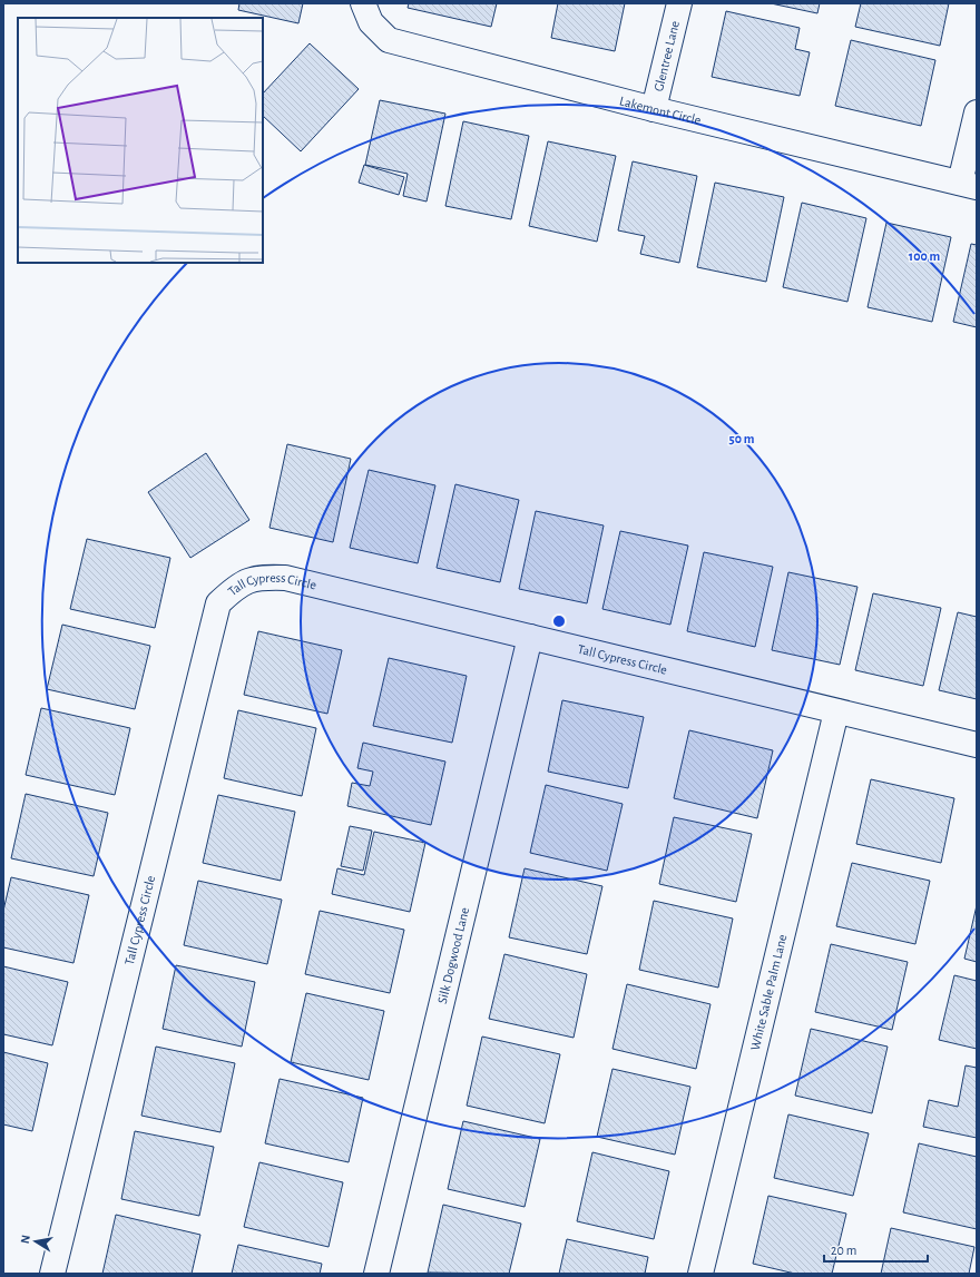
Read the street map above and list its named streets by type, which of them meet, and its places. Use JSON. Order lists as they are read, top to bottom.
{
  "streets": {
    "street": [
      "Glentree Lane",
      "Lakemont Circle",
      "Tall Cypress Circle",
      "Silk Dogwood Lane",
      "White Sable Palm Lane"
    ]
  },
  "crossings": [
    ["Glentree Lane", "Lakemont Circle"],
    ["Tall Cypress Circle", "Silk Dogwood Lane"],
    ["Tall Cypress Circle", "White Sable Palm Lane"]
  ],
  "scale_bar": "20 m",
  "north": "left",
  "rings": ["100 m", "50 m"]
}
